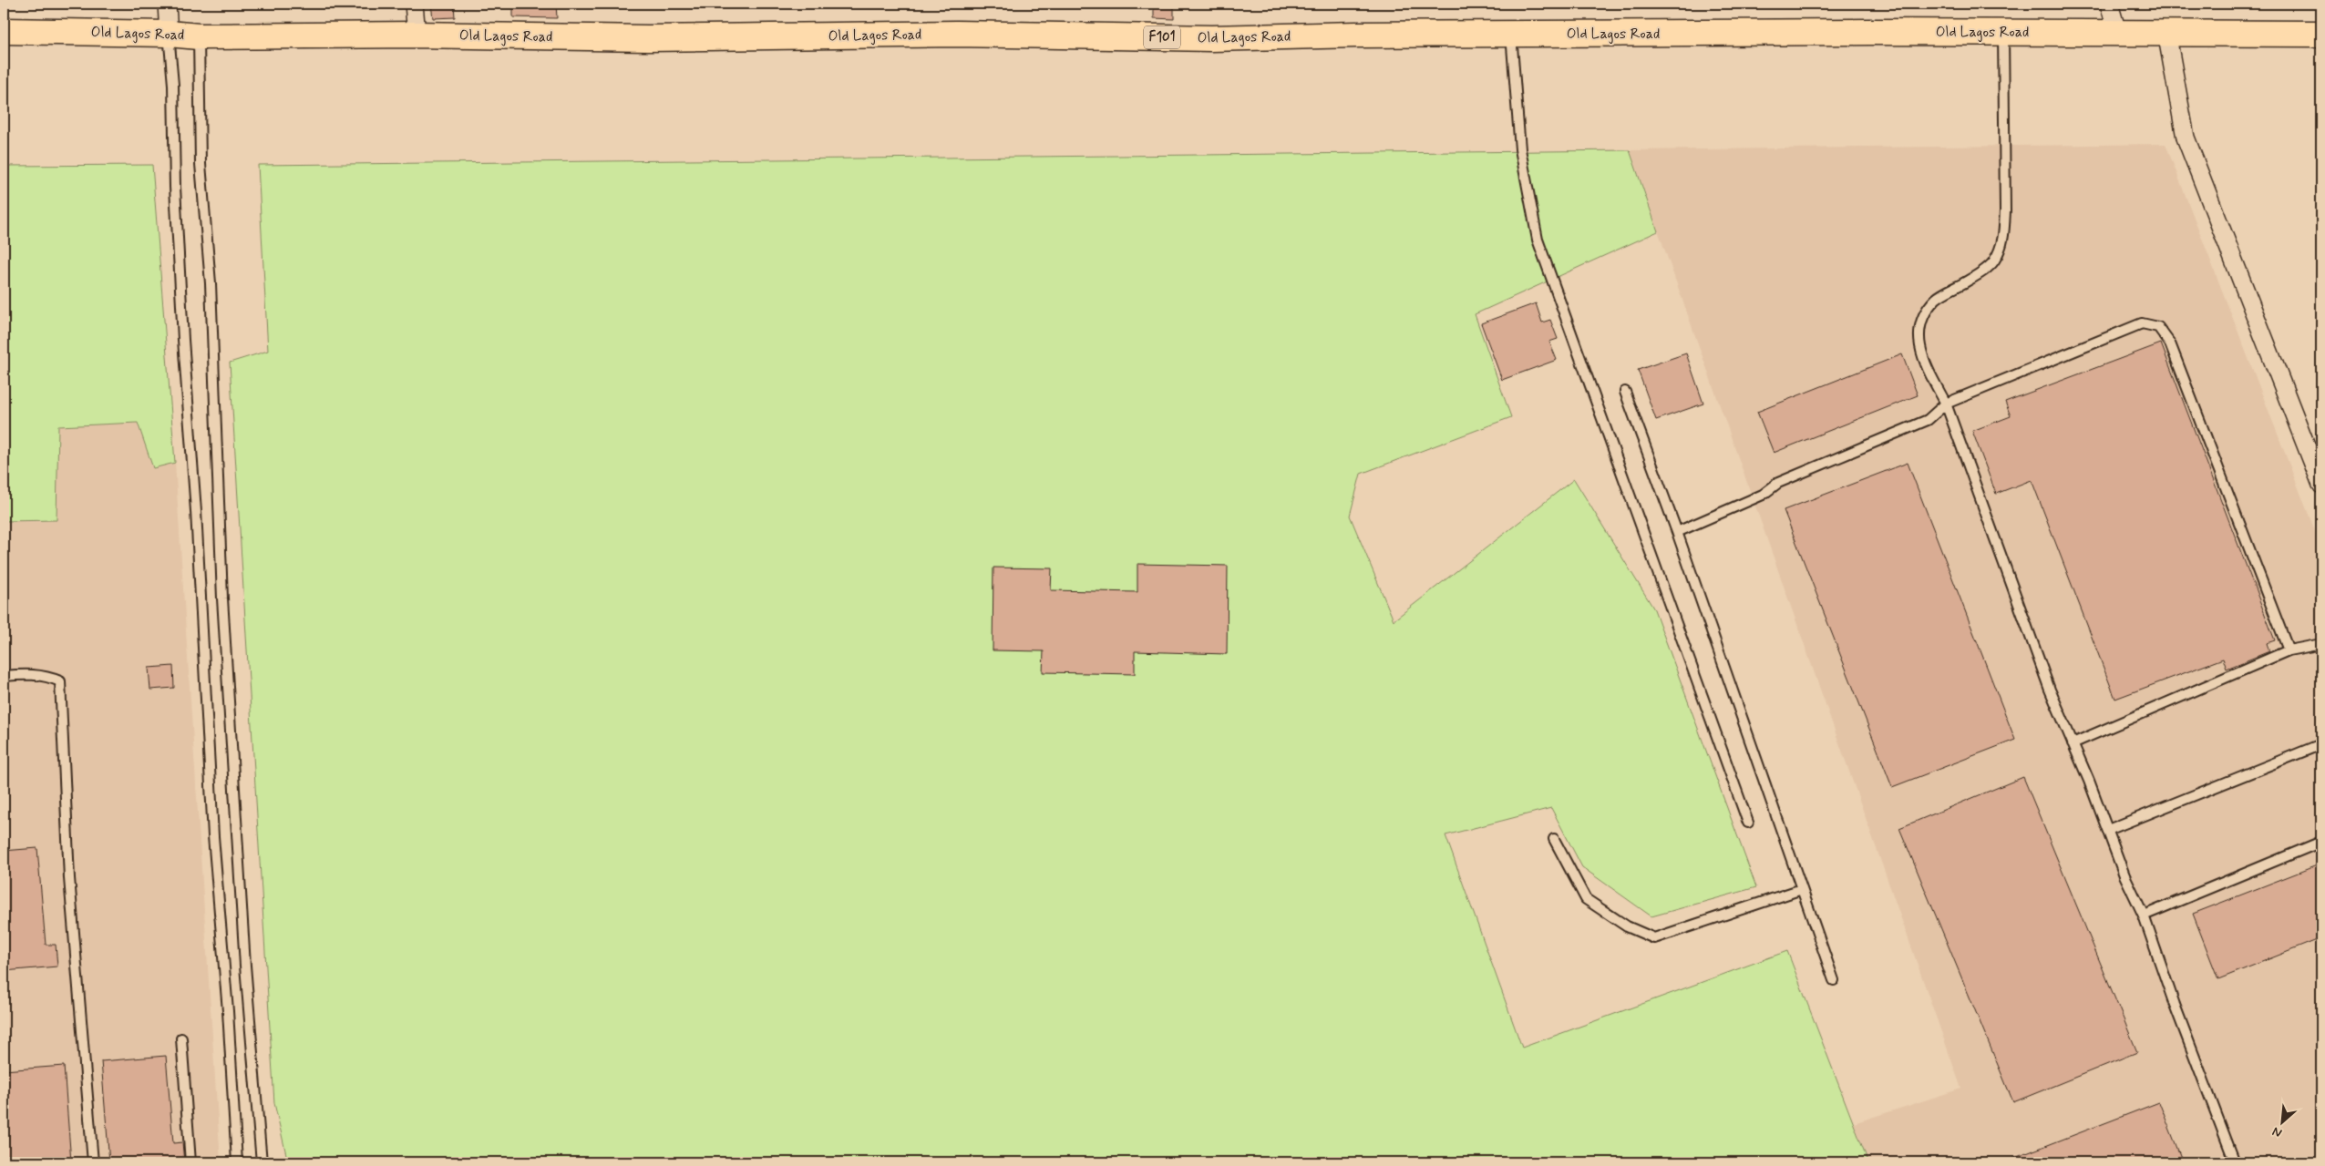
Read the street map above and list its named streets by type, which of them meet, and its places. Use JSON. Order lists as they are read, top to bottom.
{
  "streets": {
    "main road": ["Old Lagos Road", "F101"]
  },
  "north": "bottom left"
}
